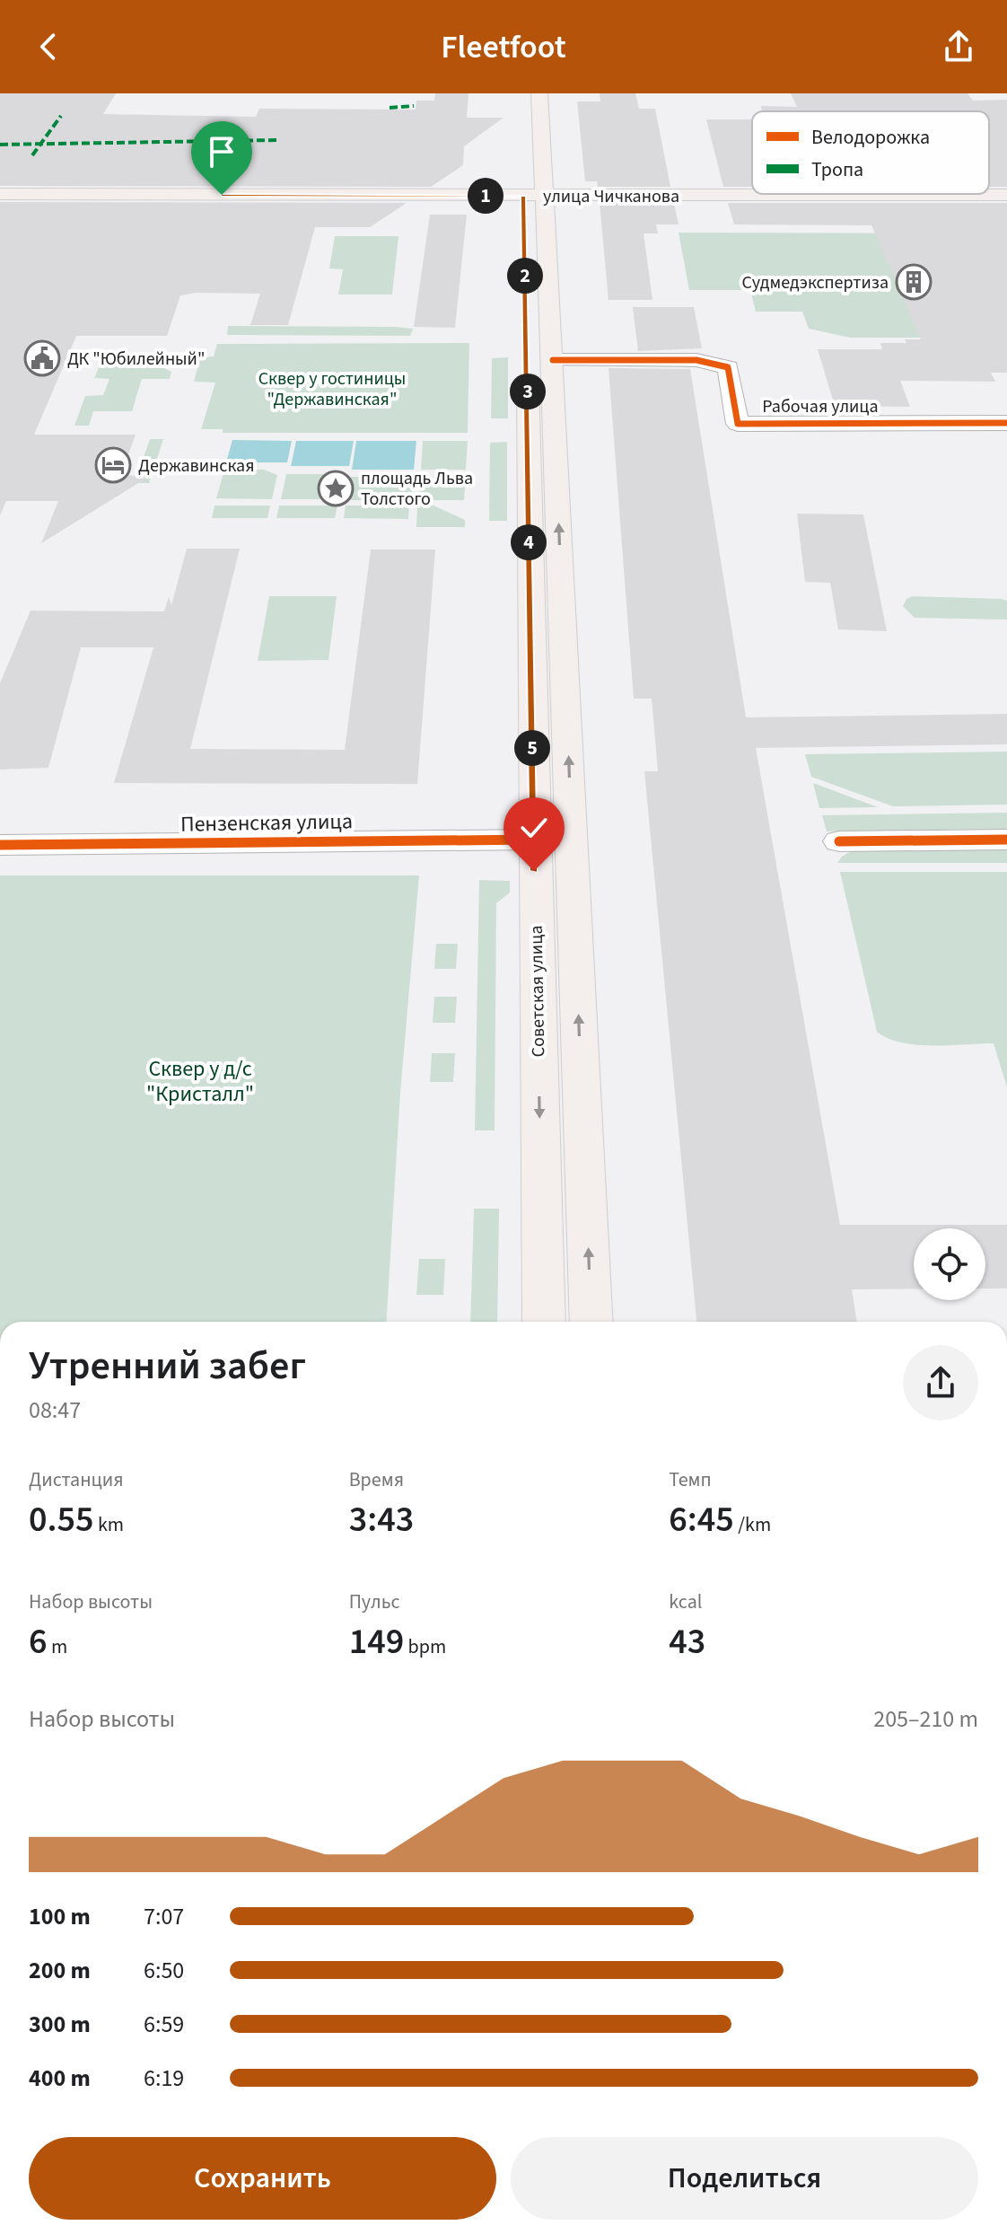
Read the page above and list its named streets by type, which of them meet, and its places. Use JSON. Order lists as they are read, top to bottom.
{
  "streets": {
    "main road": ["улица Чичканова", "Советская улица"],
    "street": ["Рабочая улица", "Пензенская улица"]
  },
  "crossings": [
    ["Рабочая улица", "Советская улица"],
    ["Пензенская улица", "Советская улица"]
  ],
  "parks": ["Сквер у гостиницы \"Державинская\"", "Сквер у д/с \"Кристалл\""],
  "places": {
    "building": ["Судмедэкспертиза"],
    "public building": ["ДК \"Юбилейный\""],
    "hotel": ["Державинская"],
    "place": ["площадь Льва Толстого"]
  },
  "legend": ["Велодорожка", "Тропа"],
  "page": {
    "header": "Fleetfoot",
    "pins": [
      "1",
      "2",
      "3",
      "4",
      "5"
    ],
    "heading": ["Утренний забег", "08:47"],
    "stats": [
      ["Дистанция", "0.55 km"],
      ["Время", "3:43"],
      ["Темп", "6:45 /km"],
      ["Набор высоты", "6 m"],
      ["Пульс", "149 bpm"],
      ["kcal", "43"]
    ],
    "chart": ["Набор высоты", "205–210 m"],
    "list": [
      {
        "name": "100 m",
        "note": "7:07"
      },
      {
        "name": "200 m",
        "note": "6:50"
      },
      {
        "name": "300 m",
        "note": "6:59"
      },
      {
        "name": "400 m",
        "note": "6:19"
      }
    ],
    "buttons": ["Сохранить", "Поделиться"]
  }
}
